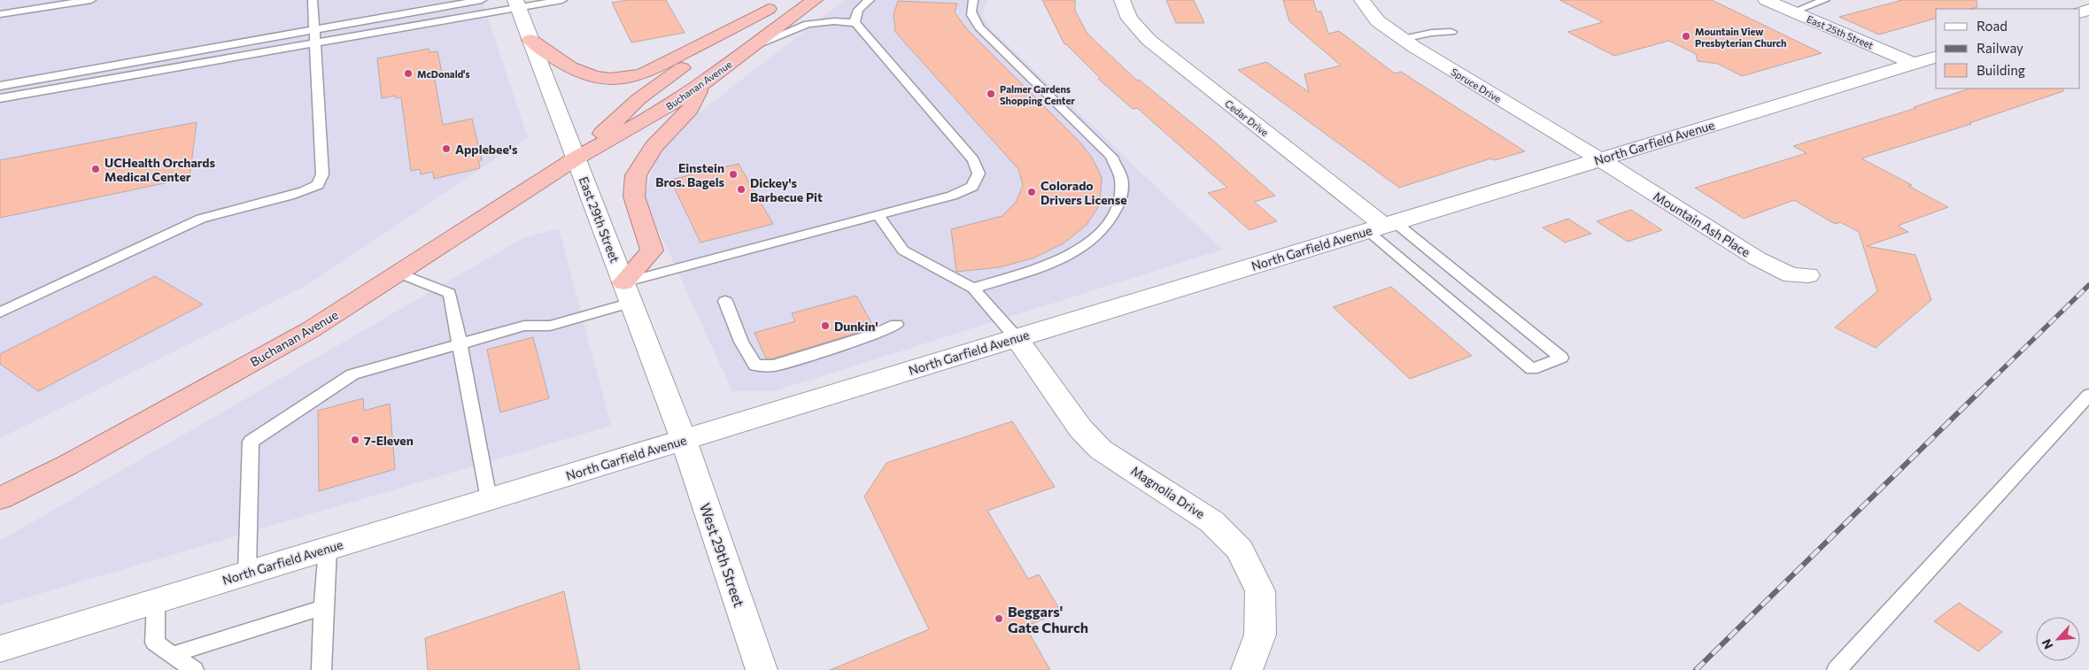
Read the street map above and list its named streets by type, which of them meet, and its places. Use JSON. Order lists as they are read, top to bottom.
{
  "streets": {
    "highway": ["Buchanan Avenue"],
    "street": [
      "East 25th Street",
      "Spruce Drive",
      "Cedar Drive",
      "North Garfield Avenue",
      "East 29th Street",
      "Mountain Ash Place",
      "Magnolia Drive",
      "West 29th Street"
    ]
  },
  "crossings": [
    ["East 25th Street", "North Garfield Avenue"],
    ["Buchanan Avenue", "East 29th Street"],
    ["Spruce Drive", "North Garfield Avenue"],
    ["Spruce Drive", "Mountain Ash Place"],
    ["Cedar Drive", "North Garfield Avenue"],
    ["North Garfield Avenue", "East 29th Street"],
    ["North Garfield Avenue", "Mountain Ash Place"],
    ["North Garfield Avenue", "Magnolia Drive"],
    ["North Garfield Avenue", "West 29th Street"],
    ["East 29th Street", "West 29th Street"]
  ],
  "places": [
    "Mountain View Presbyterian Church",
    "McDonald's",
    "Palmer Gardens Shopping Center",
    "Applebee's",
    "UCHealth Orchards Medical Center",
    "Einstein Bros. Bagels",
    "Dickey's Barbecue Pit",
    "Colorado Drivers License",
    "Dunkin'",
    "7-Eleven",
    "Beggars' Gate Church"
  ],
  "legend": ["Road", "Railway", "Building"],
  "north": "bottom left"
}
